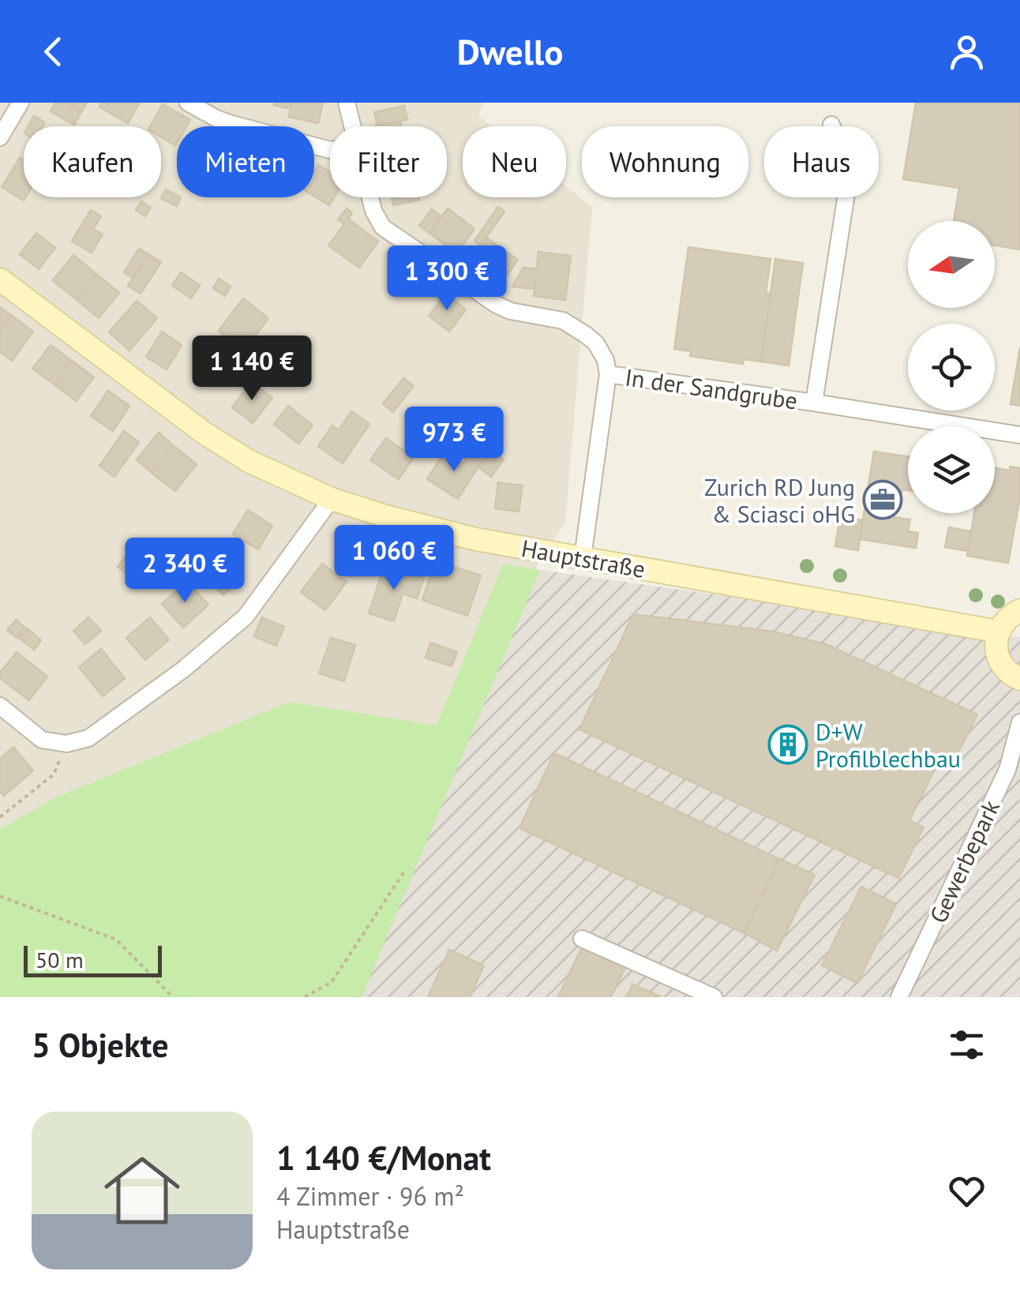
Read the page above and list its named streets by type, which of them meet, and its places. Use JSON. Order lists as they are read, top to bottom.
{
  "streets": {
    "street": ["In der Sandgrube", "Hauptstraße", "Gewerbepark"]
  },
  "places": {
    "office": ["Zurich RD Jung & Sciasci oHG"],
    "building": ["D+W Profilblechbau"]
  },
  "scale_bar": "50 m",
  "north": "left",
  "page": {
    "header": "Dwello",
    "chip": [
      "Kaufen",
      "Mieten",
      "Filter",
      "Neu",
      "Wohnung",
      "Haus"
    ],
    "price": [
      "1 300 €",
      "1 140 €",
      "973 €",
      "1 060 €",
      "2 340 €"
    ],
    "scale": "50 m",
    "heading": "5 Objekte",
    "list": [
      {
        "name": "1 140 €/Monat",
        "note": "4 Zimmer · 96 m² · Hauptstraße"
      }
    ]
  }
}
